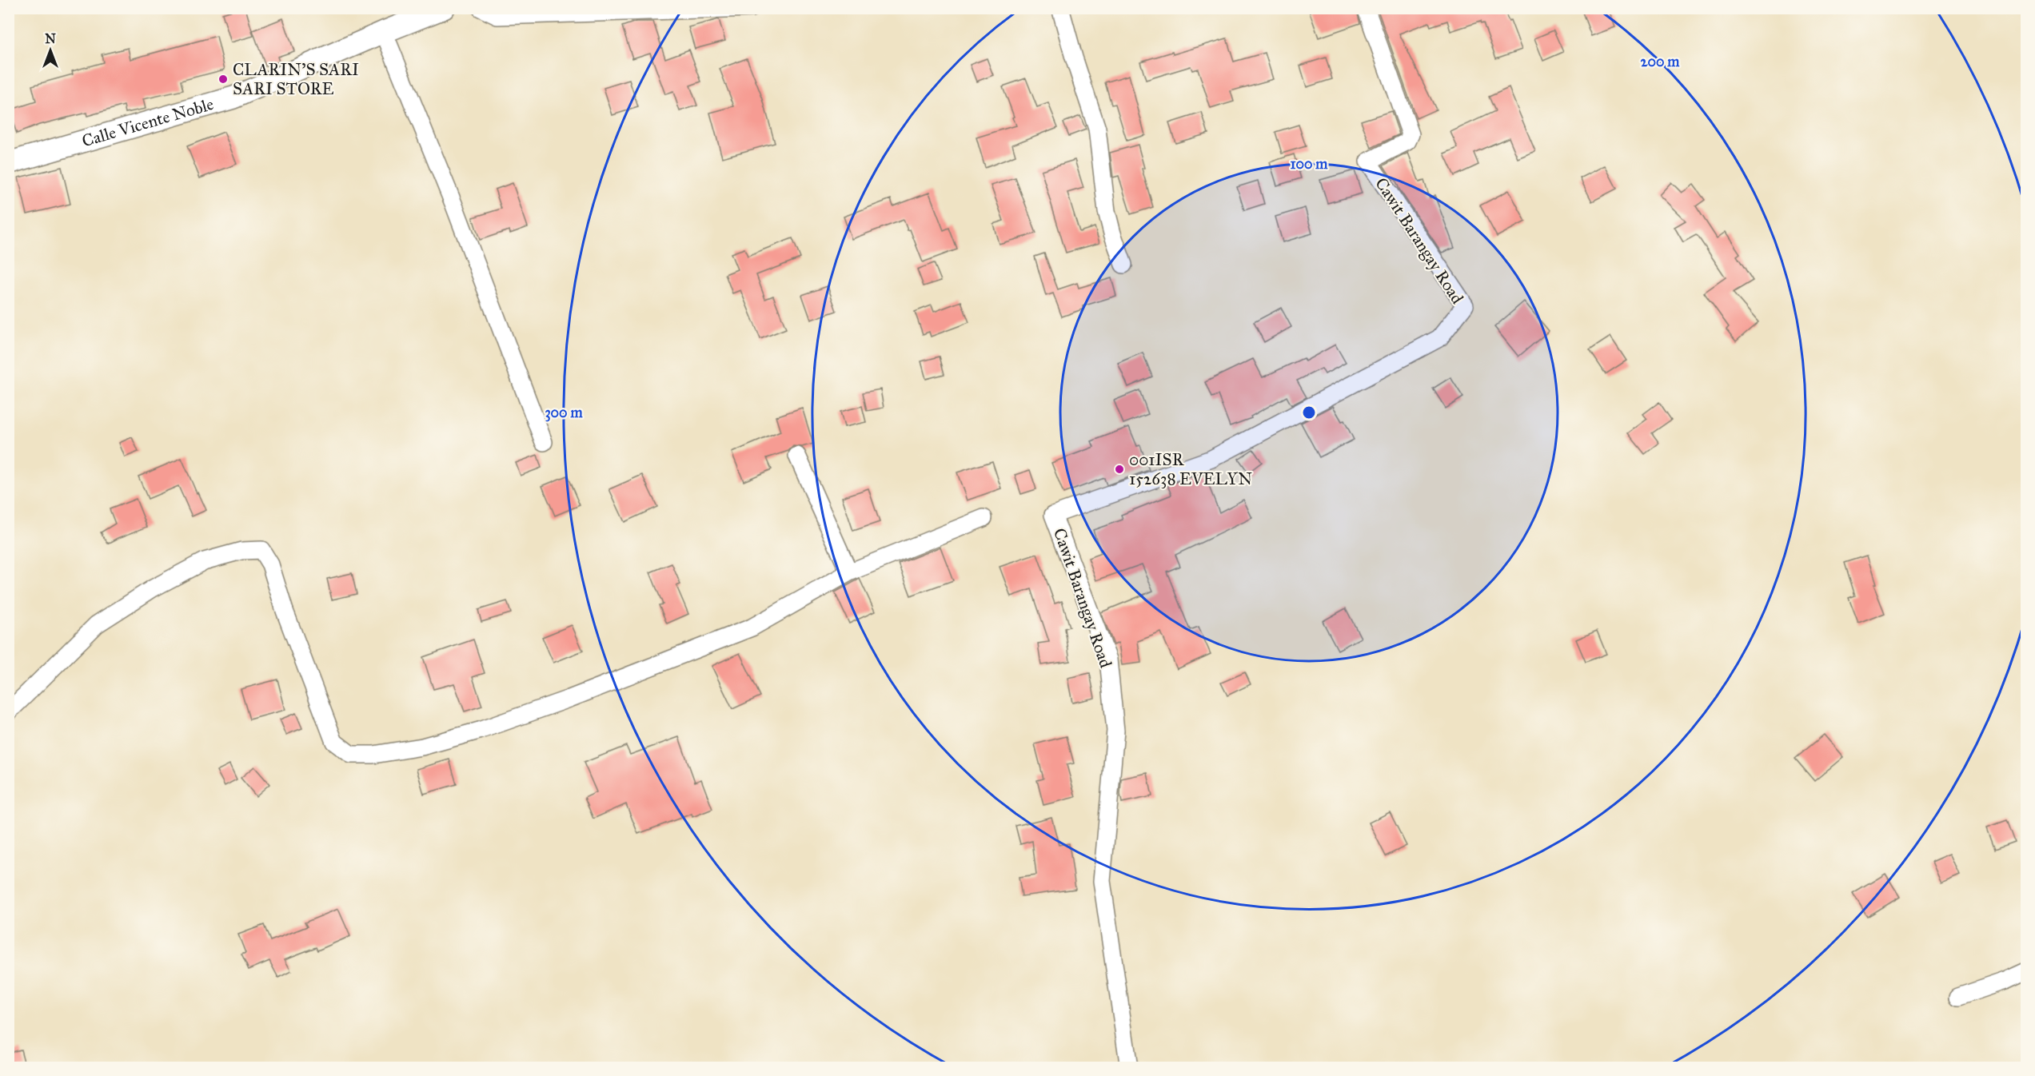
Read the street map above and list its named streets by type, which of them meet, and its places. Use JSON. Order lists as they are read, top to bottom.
{
  "streets": {
    "street": ["Calle Vicente Noble", "Cawit Barangay Road"]
  },
  "places": ["CLARIN'S SARI SARI STORE", "001ISR 152638 EVELYN"],
  "north": "top",
  "rings": ["200 m", "100 m", "300 m"]
}
